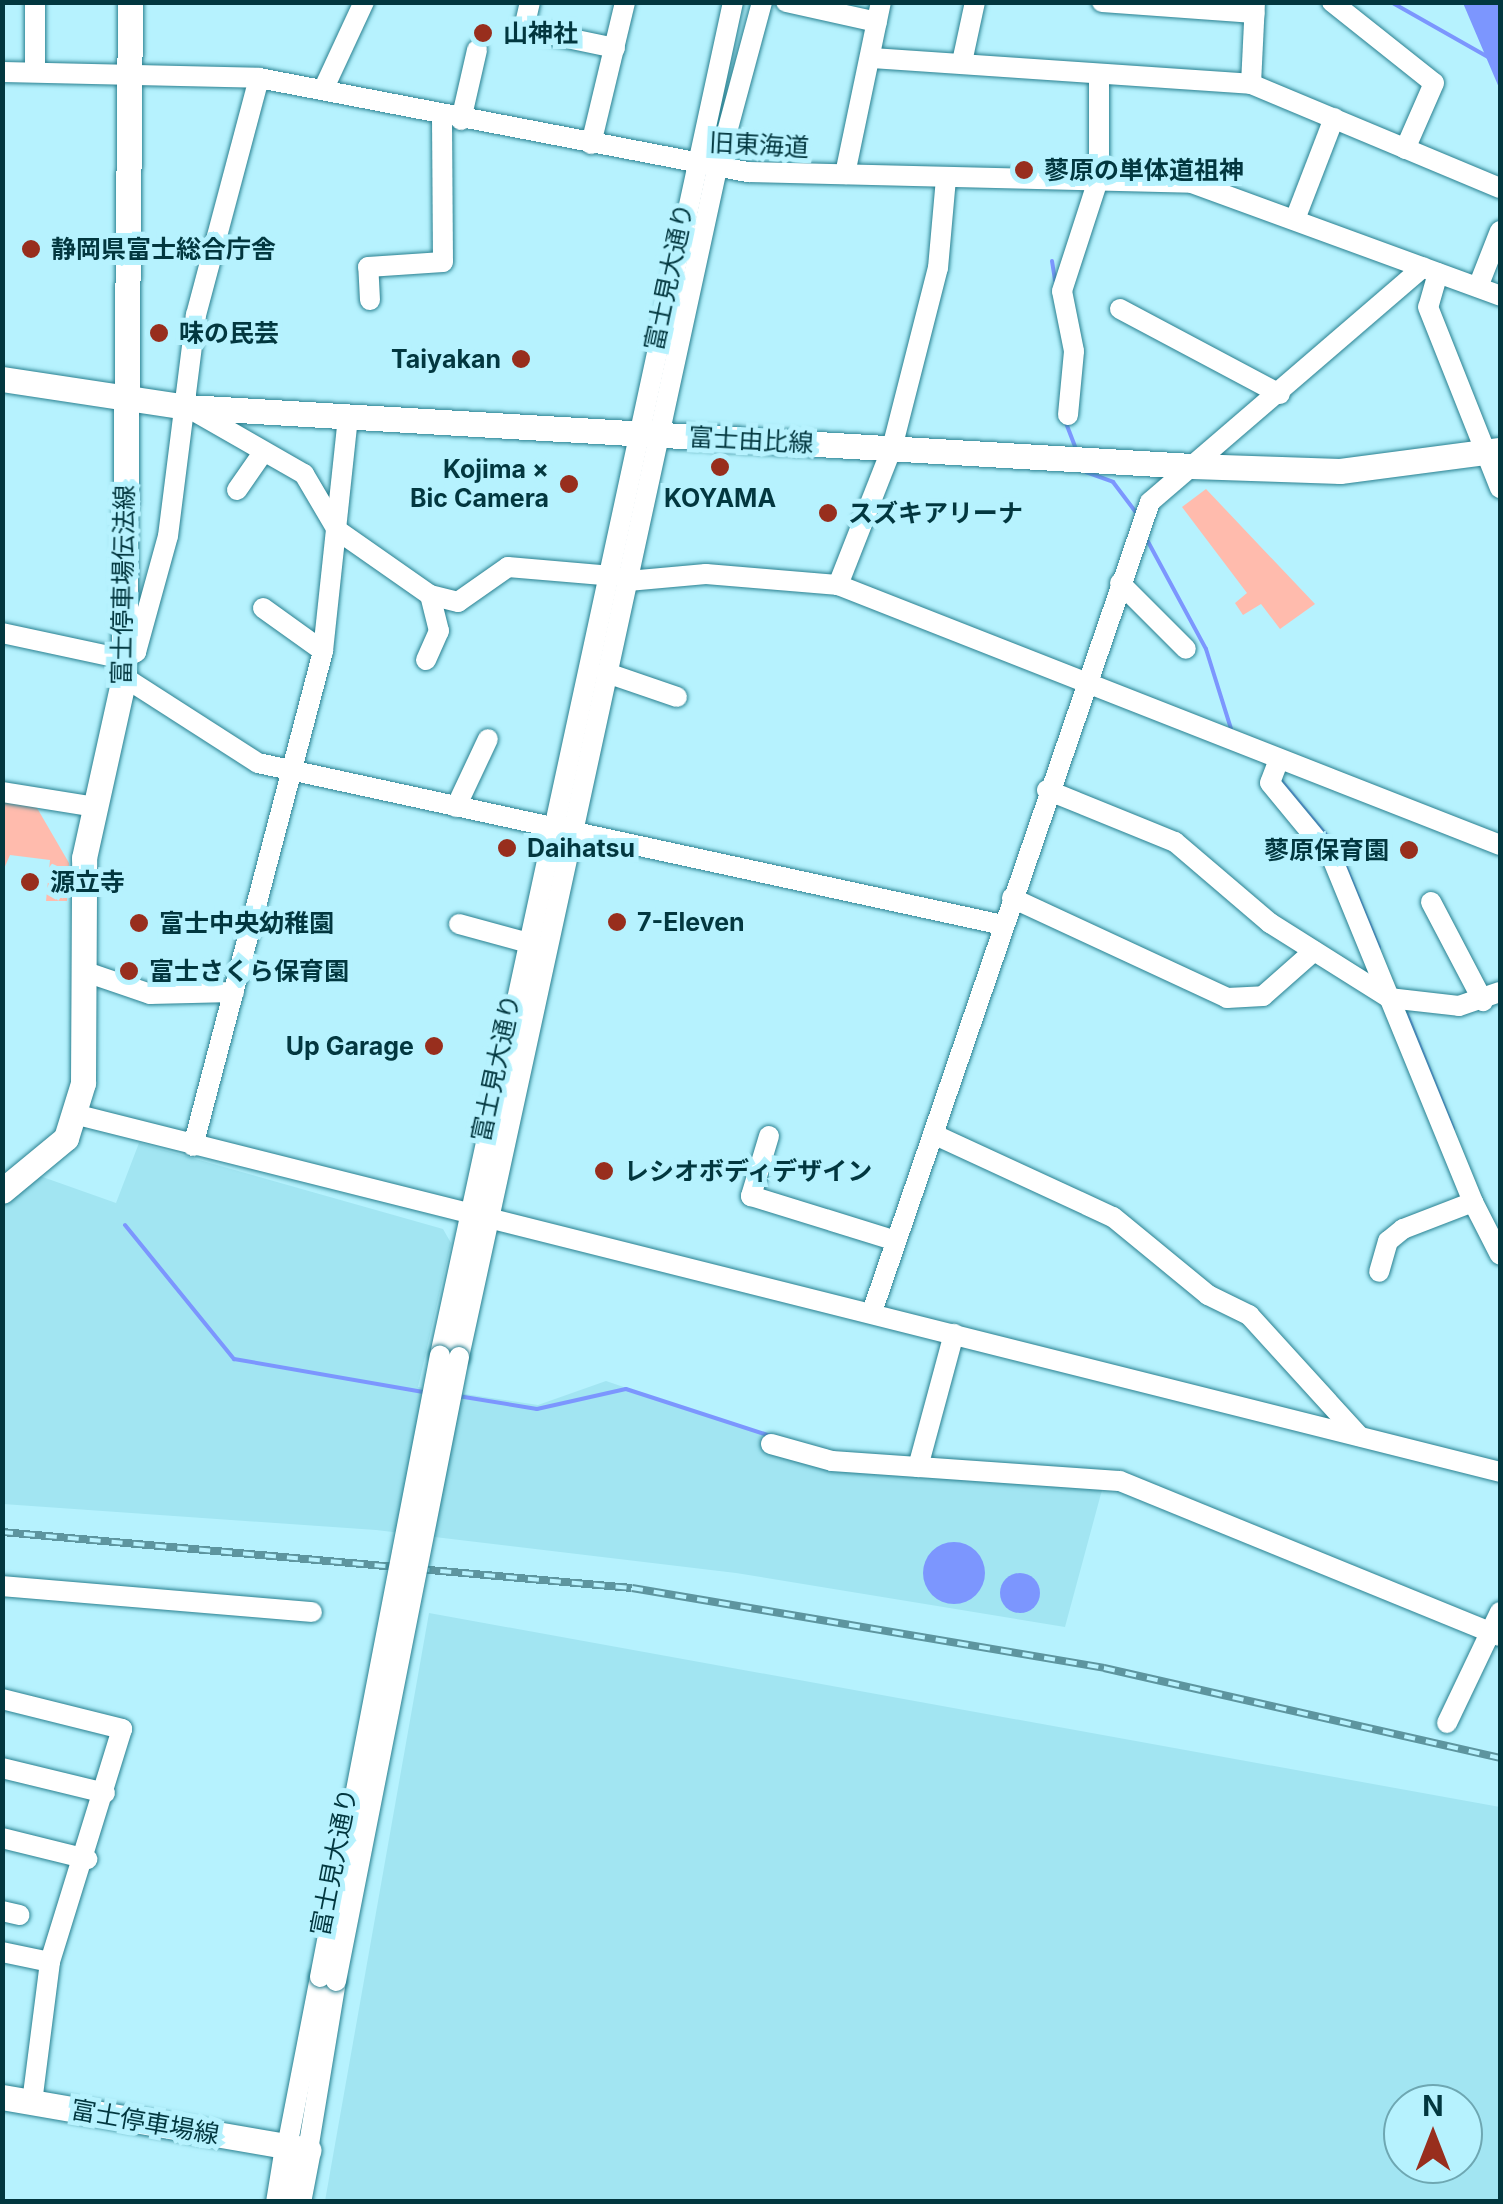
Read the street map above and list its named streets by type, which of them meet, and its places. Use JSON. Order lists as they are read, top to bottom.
{
  "streets": {
    "main road": ["富士由比線", "富士停車場伝法線", "富士停車場線"],
    "street": ["旧東海道", "富士見大通り"]
  },
  "crossings": [
    ["旧東海道", "富士見大通り"],
    ["旧東海道", "富士停車場伝法線"],
    ["富士見大通り", "富士由比線"],
    ["富士見大通り", "富士停車場線"],
    ["富士由比線", "富士停車場伝法線"]
  ],
  "places": [
    "山神社",
    "蓼原の単体道祖神",
    "静岡県富士総合庁舎",
    "味の民芸",
    "Taiyakan",
    "KOYAMA",
    "Kojima × Bic Camera",
    "スズキアリーナ",
    "Daihatsu",
    "蓼原保育園",
    "源立寺",
    "7-Eleven",
    "富士中央幼稚園",
    "富士さくら保育園",
    "Up Garage",
    "レシオボディデザイン"
  ],
  "north": "top"
}
